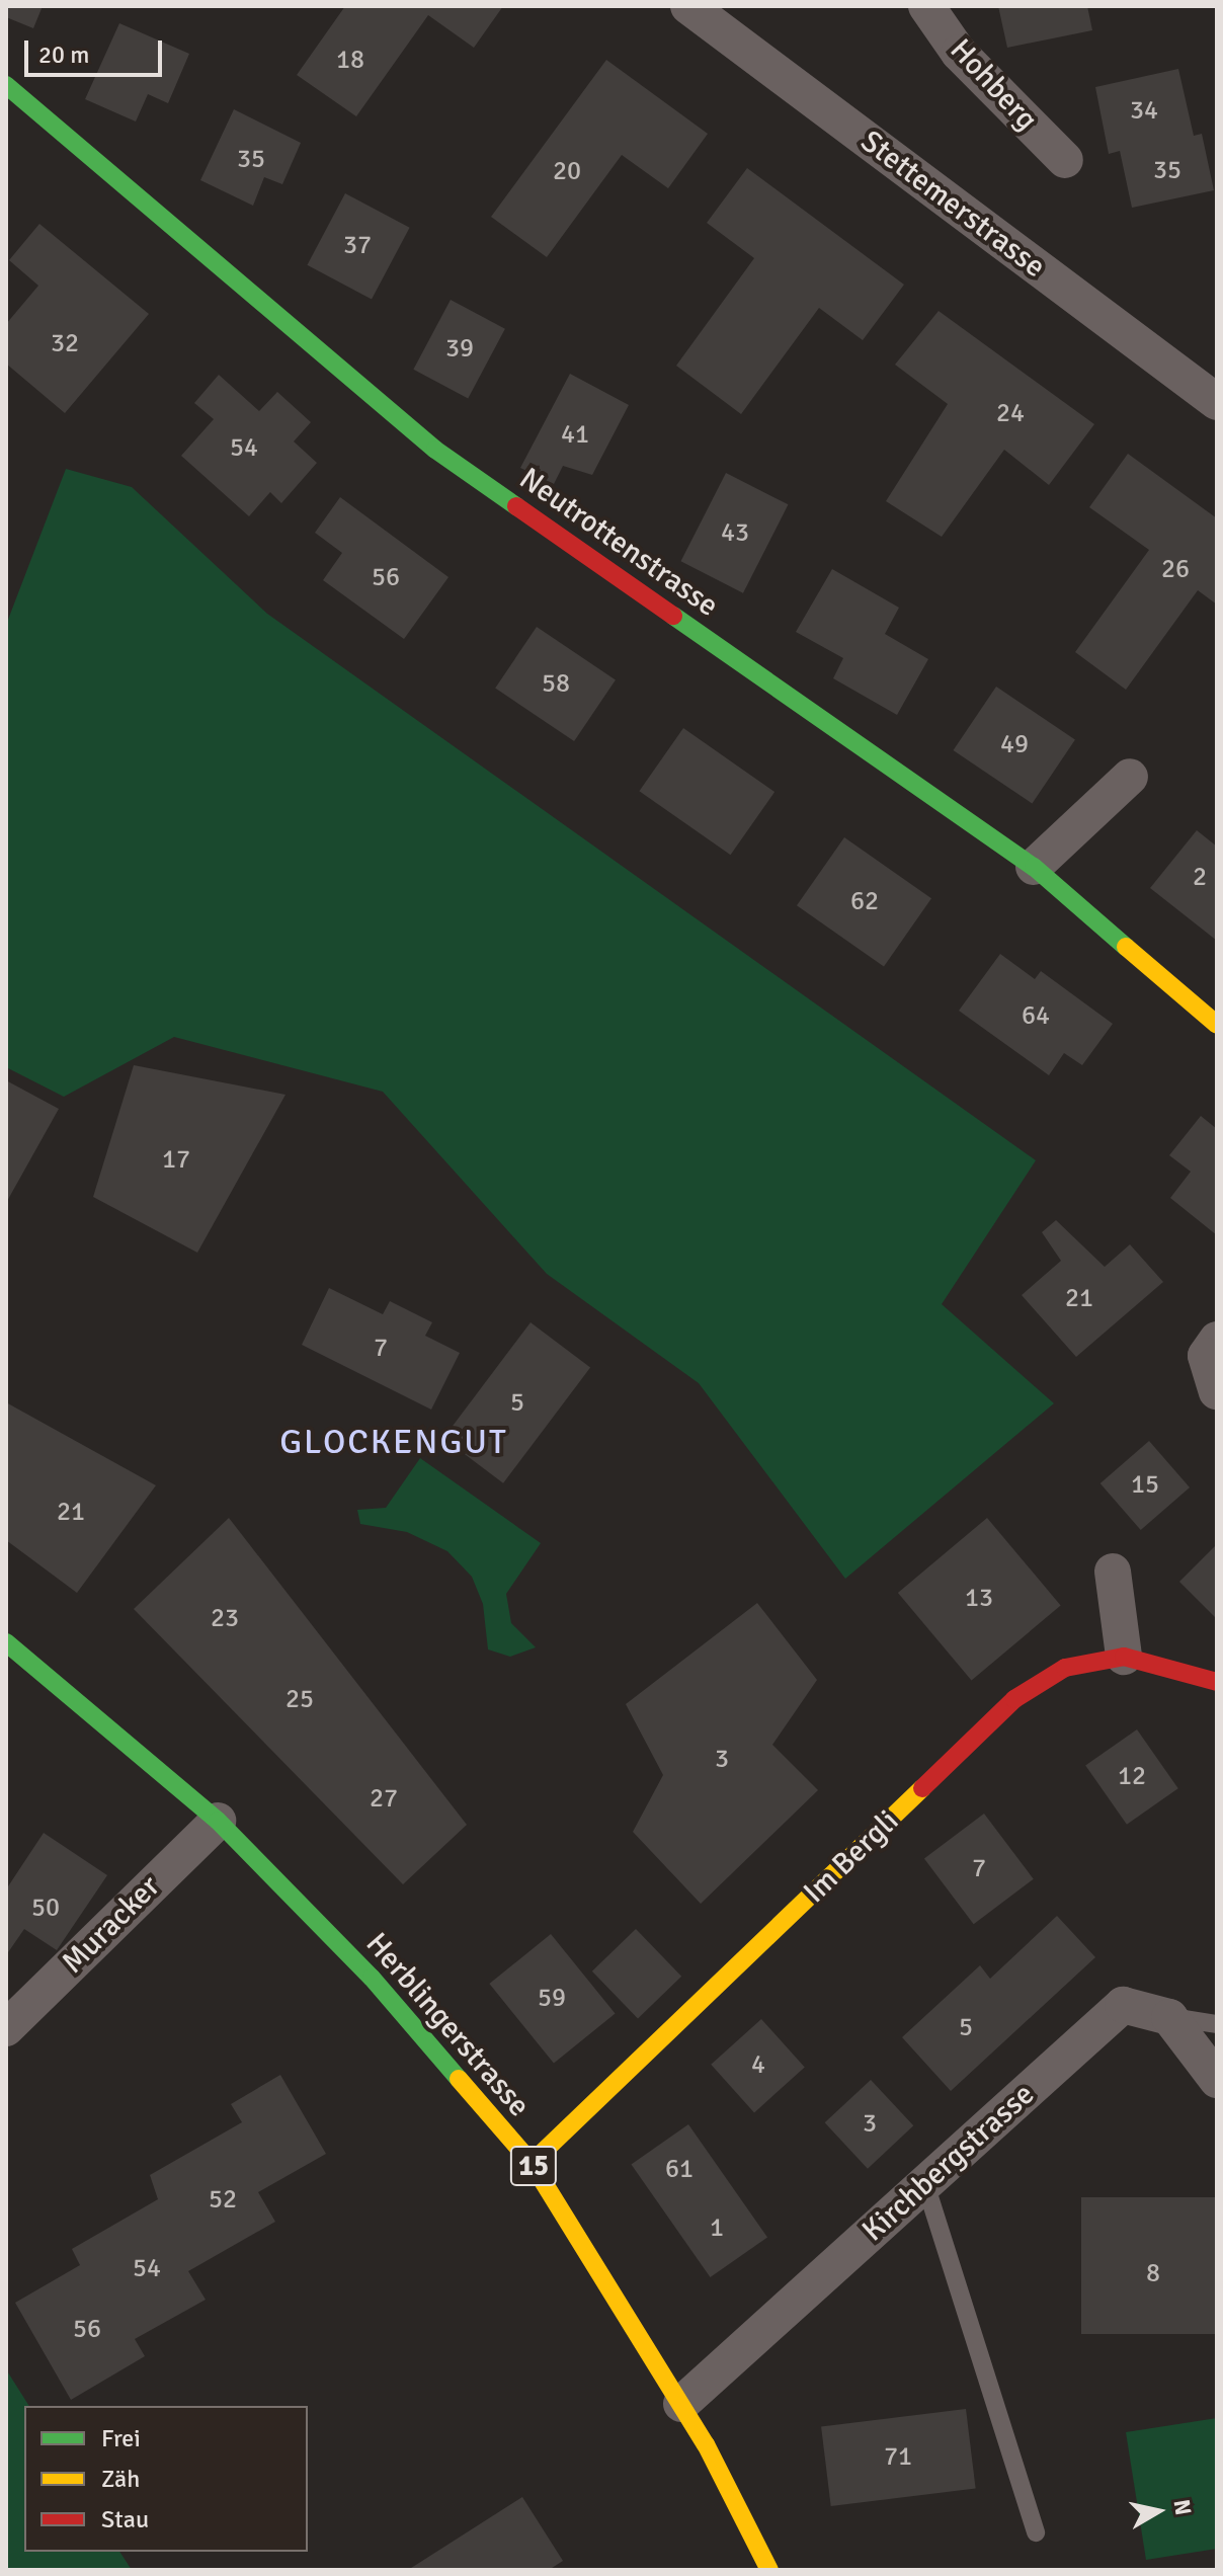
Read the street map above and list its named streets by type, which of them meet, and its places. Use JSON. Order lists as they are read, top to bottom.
{
  "streets": {
    "street": [
      "Hohberg",
      "Stettemerstrasse",
      "Neutrottenstrasse",
      "Im Bergli",
      "Muracker",
      "Herblingerstrasse",
      "Kirchbergstrasse",
      "15"
    ]
  },
  "crossings": [
    ["Im Bergli", "Herblingerstrasse"],
    ["Muracker", "Herblingerstrasse"],
    ["Herblingerstrasse", "Kirchbergstrasse"]
  ],
  "districts": ["GLOCKENGUT"],
  "house_numbers": [
    "18",
    "34",
    "35",
    "35",
    "20",
    "37",
    "32",
    "39",
    "24",
    "41",
    "54",
    "43",
    "26",
    "56",
    "58",
    "49",
    "2",
    "62",
    "64",
    "17",
    "21",
    "7",
    "5",
    "15",
    "21",
    "13",
    "23",
    "25",
    "3",
    "12",
    "27",
    "7",
    "50",
    "59",
    "5",
    "4",
    "3",
    "61",
    "52",
    "1",
    "54",
    "8",
    "56",
    "71"
  ],
  "legend": ["Frei", "Zäh", "Stau"],
  "scale_bar": "20 m",
  "north": "right"
}
